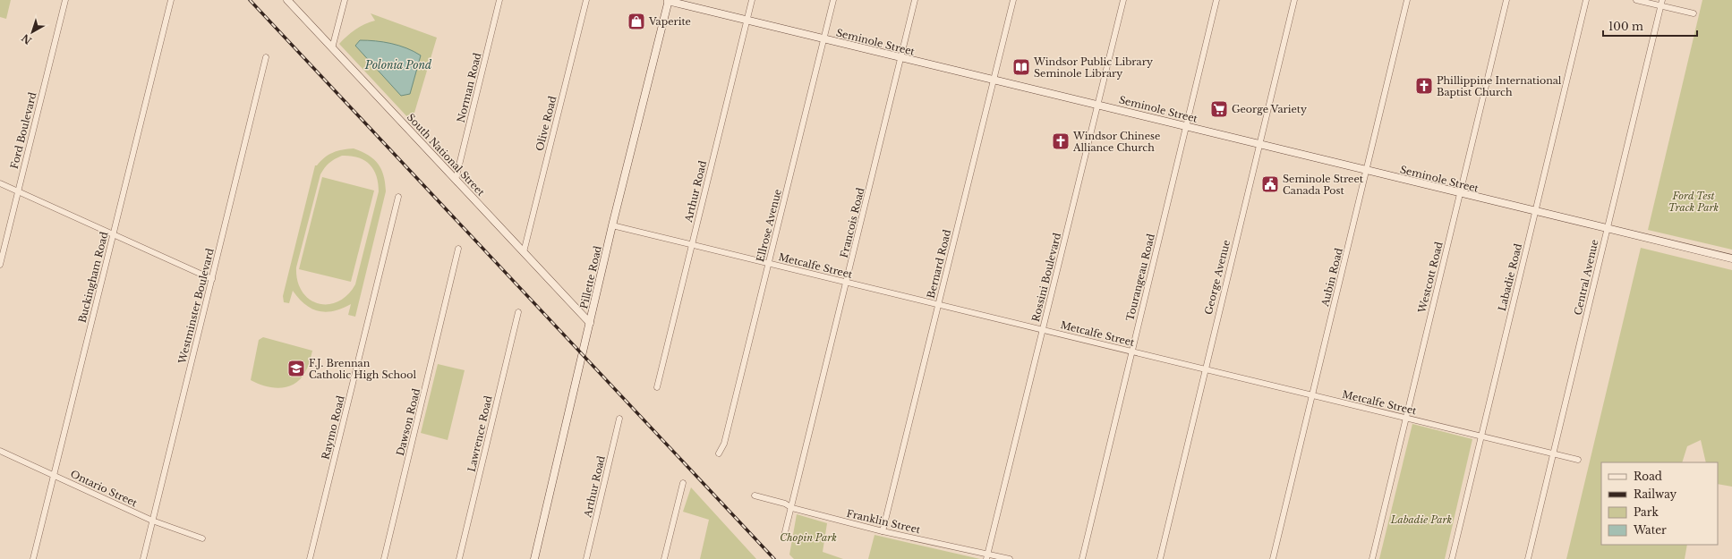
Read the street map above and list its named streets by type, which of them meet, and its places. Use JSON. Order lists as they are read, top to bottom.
{
  "streets": {
    "street": [
      "Seminole Street",
      "Norman Road",
      "Olive Road",
      "Ford Boulevard",
      "South National Street",
      "Arthur Road",
      "Francois Road",
      "Ellrose Avenue",
      "Bernard Road",
      "Metcalfe Street",
      "Buckingham Road",
      "Pillette Road",
      "Rossini Boulevard",
      "Tourangeau Road",
      "George Avenue",
      "Aubin Road",
      "Westcott Road",
      "Labadie Road",
      "Central Avenue",
      "Westminster Boulevard",
      "Dawson Road",
      "Raymo Road",
      "Lawrence Road",
      "Ontario Street",
      "Franklin Street"
    ]
  },
  "crossings": [
    ["Seminole Street", "Arthur Road"],
    ["Seminole Street", "Francois Road"],
    ["Seminole Street", "Ellrose Avenue"],
    ["Seminole Street", "Bernard Road"],
    ["Seminole Street", "Pillette Road"],
    ["Seminole Street", "Rossini Boulevard"],
    ["Seminole Street", "Tourangeau Road"],
    ["Seminole Street", "George Avenue"],
    ["Seminole Street", "Aubin Road"],
    ["Seminole Street", "Westcott Road"],
    ["Seminole Street", "Labadie Road"],
    ["Seminole Street", "Central Avenue"],
    ["Norman Road", "South National Street"],
    ["Olive Road", "South National Street"],
    ["South National Street", "Pillette Road"],
    ["Arthur Road", "Metcalfe Street"],
    ["Francois Road", "Metcalfe Street"],
    ["Francois Road", "Franklin Street"],
    ["Ellrose Avenue", "Metcalfe Street"],
    ["Bernard Road", "Metcalfe Street"],
    ["Bernard Road", "Franklin Street"],
    ["Metcalfe Street", "Pillette Road"],
    ["Metcalfe Street", "Rossini Boulevard"],
    ["Metcalfe Street", "Tourangeau Road"],
    ["Metcalfe Street", "George Avenue"],
    ["Metcalfe Street", "Aubin Road"],
    ["Metcalfe Street", "Westcott Road"],
    ["Metcalfe Street", "Labadie Road"],
    ["Metcalfe Street", "Central Avenue"],
    ["Buckingham Road", "Ontario Street"],
    ["Rossini Boulevard", "Franklin Street"],
    ["Westminster Boulevard", "Ontario Street"]
  ],
  "water": ["Polonia Pond"],
  "parks": ["Ford Test Track Park", "Labadie Park", "Chopin Park"],
  "places": {
    "shop": ["Vaperite"],
    "library": ["Windsor Public Library Seminole Library"],
    "church": ["Phillippine International Baptist Church", "Windsor Chinese Alliance Church"],
    "supermarket": ["George Variety"],
    "public building": ["Seminole Street Canada Post"],
    "school or university": ["F.J. Brennan Catholic High School"]
  },
  "legend": [
    "Road",
    "Railway",
    "Park",
    "Water"
  ],
  "scale_bar": "100 m",
  "north": "bottom left"
}
